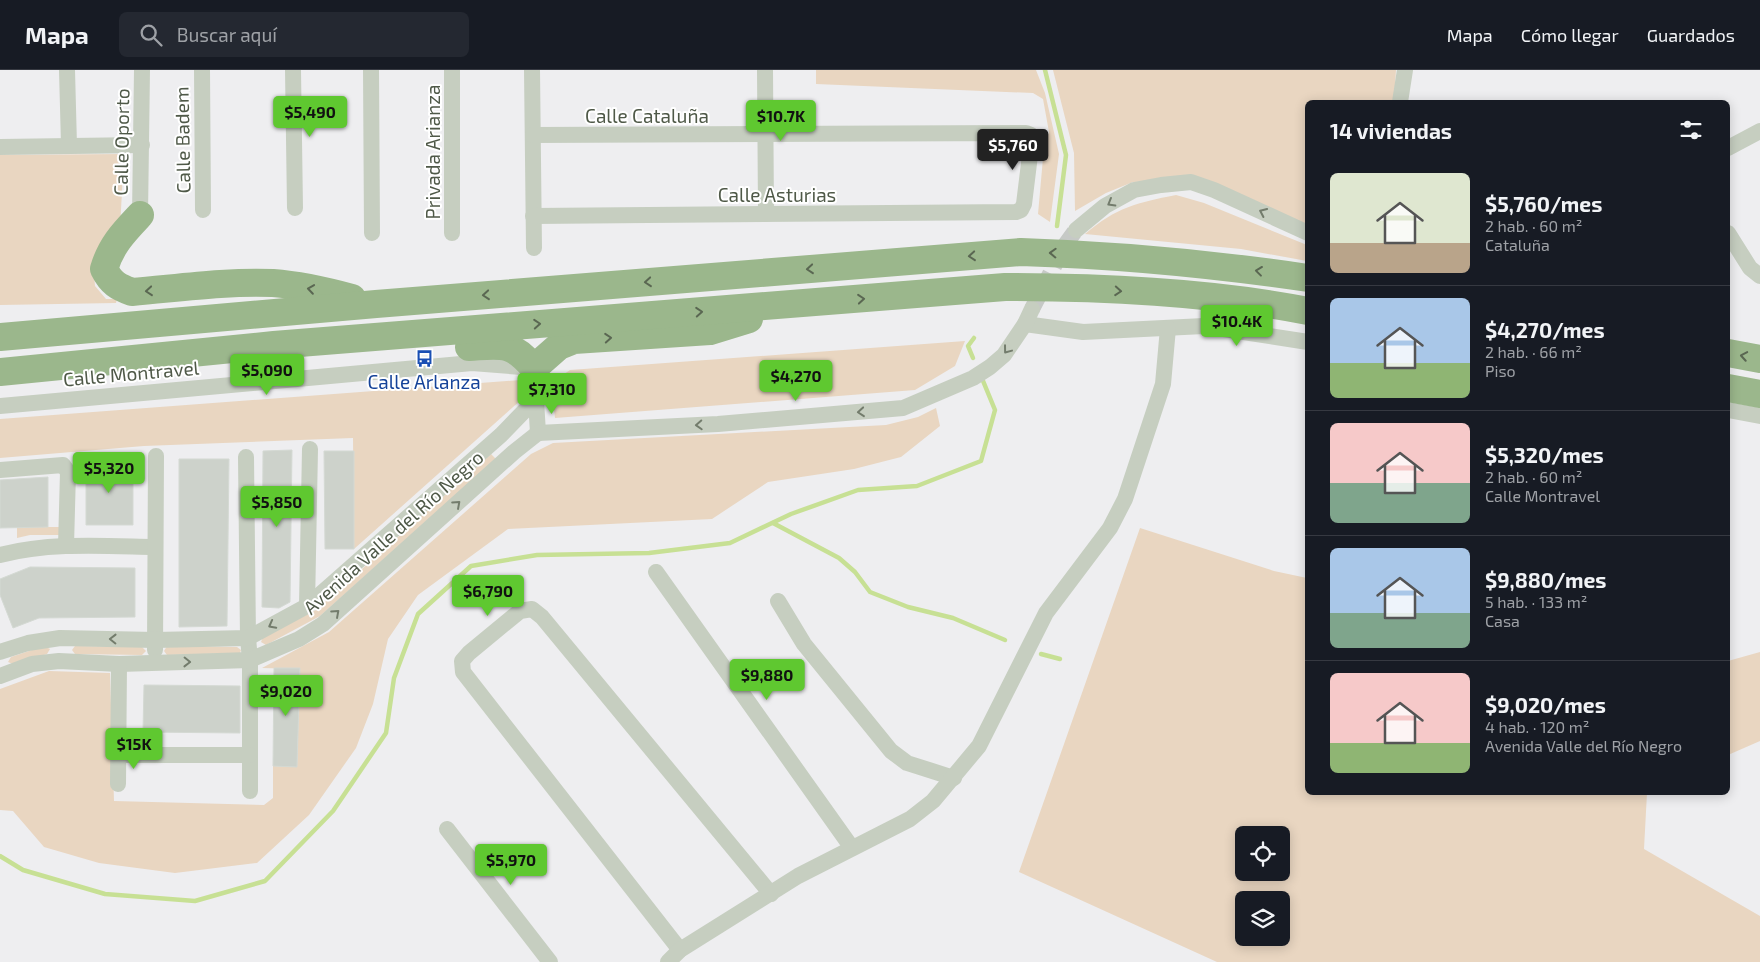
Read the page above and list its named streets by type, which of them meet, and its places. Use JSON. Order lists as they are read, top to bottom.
{
  "streets": {
    "street": [
      "Calle Cataluña",
      "Calle Badem",
      "Calle Oporto",
      "Privada Arianza",
      "Calle Asturias",
      "Calle Montravel",
      "Avenida Valle del Río Negro"
    ]
  },
  "crossings": [
    ["Calle Cataluña", "Calle Asturias"]
  ],
  "places": {
    "bus stop": ["Calle Arlanza"]
  },
  "page": {
    "header": "Mapa",
    "search": "Buscar aquí",
    "nav": ["Mapa", "Cómo llegar", "Guardados"],
    "price": [
      "$5,490",
      "$10.7K",
      "$5,760",
      "$10.4K",
      "$5,090",
      "$4,270",
      "$7,310",
      "$5,320",
      "$5,850",
      "$6,790",
      "$9,880",
      "$9,020",
      "$15K",
      "$5,970"
    ],
    "heading": "14 viviendas",
    "list": [
      {
        "name": "$5,760/mes",
        "note": "2 hab. · 60 m² · Cataluña"
      },
      {
        "name": "$4,270/mes",
        "note": "2 hab. · 66 m² · Piso"
      },
      {
        "name": "$5,320/mes",
        "note": "2 hab. · 60 m² · Calle Montravel"
      },
      {
        "name": "$9,880/mes",
        "note": "5 hab. · 133 m² · Casa"
      },
      {
        "name": "$9,020/mes",
        "note": "4 hab. · 120 m² · Avenida Valle del Río Negro"
      }
    ]
  }
}
